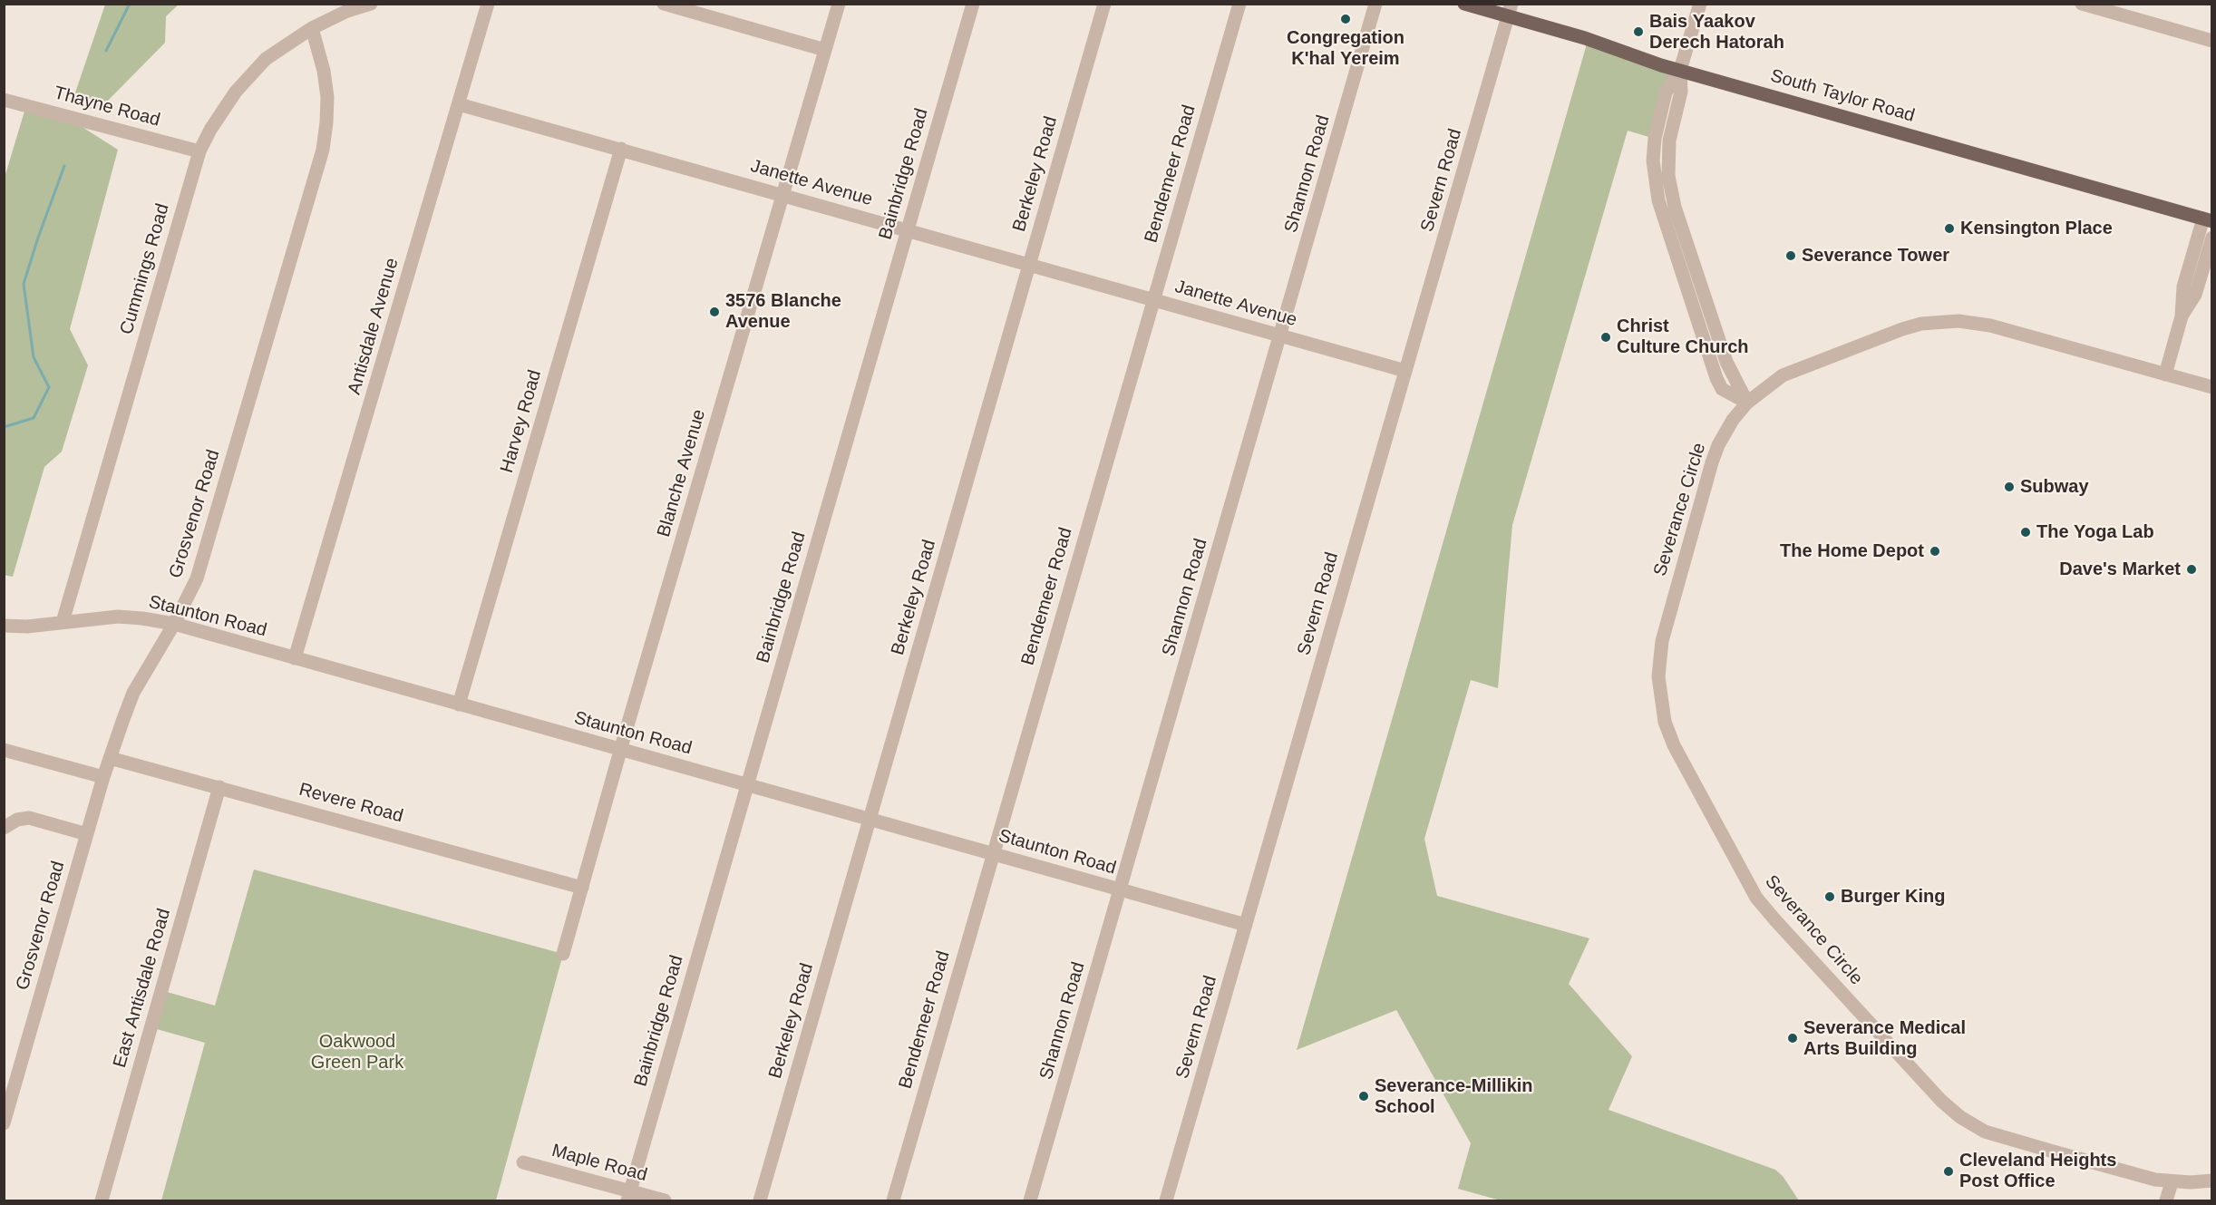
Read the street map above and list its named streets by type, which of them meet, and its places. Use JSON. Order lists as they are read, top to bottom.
{
  "streets": {
    "main road": ["South Taylor Road"],
    "street": [
      "Thayne Road",
      "Bainbridge Road",
      "Berkeley Road",
      "Bendemeer Road",
      "Shannon Road",
      "Severn Road",
      "Janette Avenue",
      "Cummings Road",
      "Antisdale Avenue",
      "Harvey Road",
      "Blanche Avenue",
      "Severance Circle",
      "Grosvenor Road",
      "Staunton Road",
      "Revere Road",
      "East Antisdale Road",
      "Maple Road"
    ]
  },
  "crossings": [
    ["South Taylor Road", "Severn Road"],
    ["Thayne Road", "Cummings Road"],
    ["Bainbridge Road", "Janette Avenue"],
    ["Bainbridge Road", "Staunton Road"],
    ["Bainbridge Road", "Maple Road"],
    ["Berkeley Road", "Janette Avenue"],
    ["Berkeley Road", "Staunton Road"],
    ["Bendemeer Road", "Janette Avenue"],
    ["Bendemeer Road", "Staunton Road"],
    ["Shannon Road", "Janette Avenue"],
    ["Shannon Road", "Staunton Road"],
    ["Severn Road", "Janette Avenue"],
    ["Severn Road", "Staunton Road"],
    ["Janette Avenue", "Antisdale Avenue"],
    ["Janette Avenue", "Harvey Road"],
    ["Janette Avenue", "Blanche Avenue"],
    ["Cummings Road", "Grosvenor Road"],
    ["Cummings Road", "Staunton Road"],
    ["Antisdale Avenue", "Staunton Road"],
    ["Harvey Road", "Staunton Road"],
    ["Blanche Avenue", "Staunton Road"],
    ["Blanche Avenue", "Revere Road"],
    ["Grosvenor Road", "Staunton Road"],
    ["Grosvenor Road", "Revere Road"],
    ["Revere Road", "East Antisdale Road"]
  ],
  "parks": ["Oakwood Green Park"],
  "places": [
    "Congregation K'hal Yereim",
    "Bais Yaakov Derech Hatorah",
    "Kensington Place",
    "Severance Tower",
    "3576 Blanche Avenue",
    "Christ Culture Church",
    "Subway",
    "The Yoga Lab",
    "The Home Depot",
    "Dave's Market",
    "Burger King",
    "Severance Medical Arts Building",
    "Severance-Millikin School",
    "Cleveland Heights Post Office"
  ]
}
